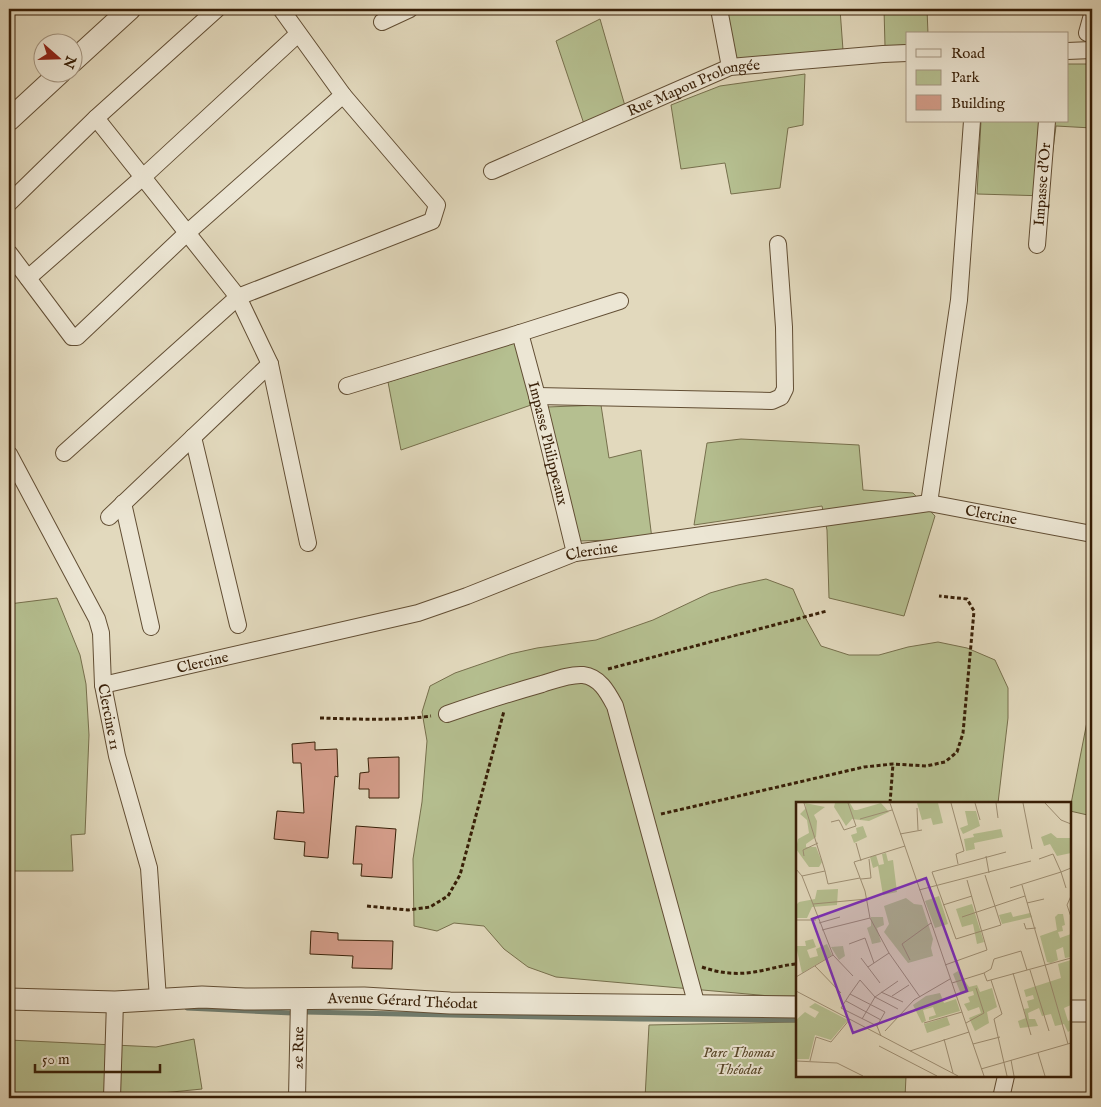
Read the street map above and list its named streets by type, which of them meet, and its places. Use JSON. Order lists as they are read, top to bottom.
{
  "streets": {
    "street": [
      "Rue Mapou Prolongée",
      "Impasse d'Or",
      "Impasse Philippeaux",
      "Clercine",
      "Clercine 11",
      "Avenue Gérard Théodat",
      "2e Rue"
    ]
  },
  "crossings": [
    ["Impasse Philippeaux", "Clercine"],
    ["Clercine", "Clercine 11"],
    ["Clercine 11", "Avenue Gérard Théodat"],
    ["Avenue Gérard Théodat", "2e Rue"]
  ],
  "parks": ["Parc Thomas Théodat"],
  "legend": ["Road", "Park", "Building"],
  "scale_bar": "50 m",
  "north": "right"
}
